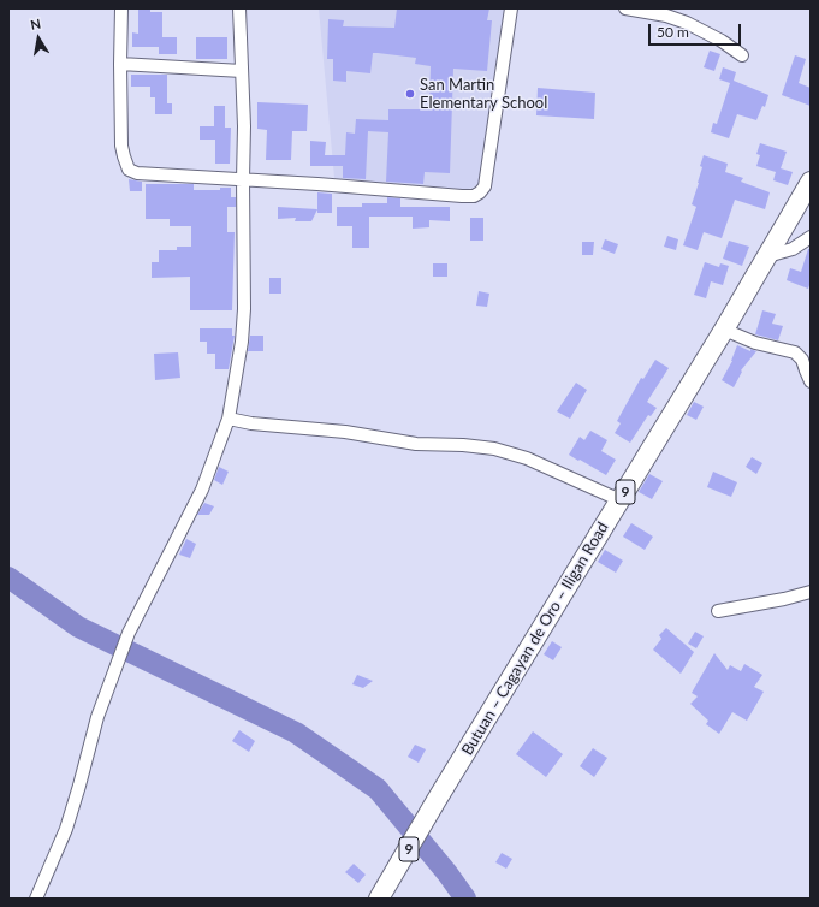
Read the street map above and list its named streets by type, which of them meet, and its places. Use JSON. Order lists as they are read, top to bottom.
{
  "streets": {
    "highway": ["9", "Butuan – Cagayan de Oro – Iligan Road"]
  },
  "places": ["San Martin Elementary School"],
  "scale_bar": "50 m",
  "north": "top"
}
